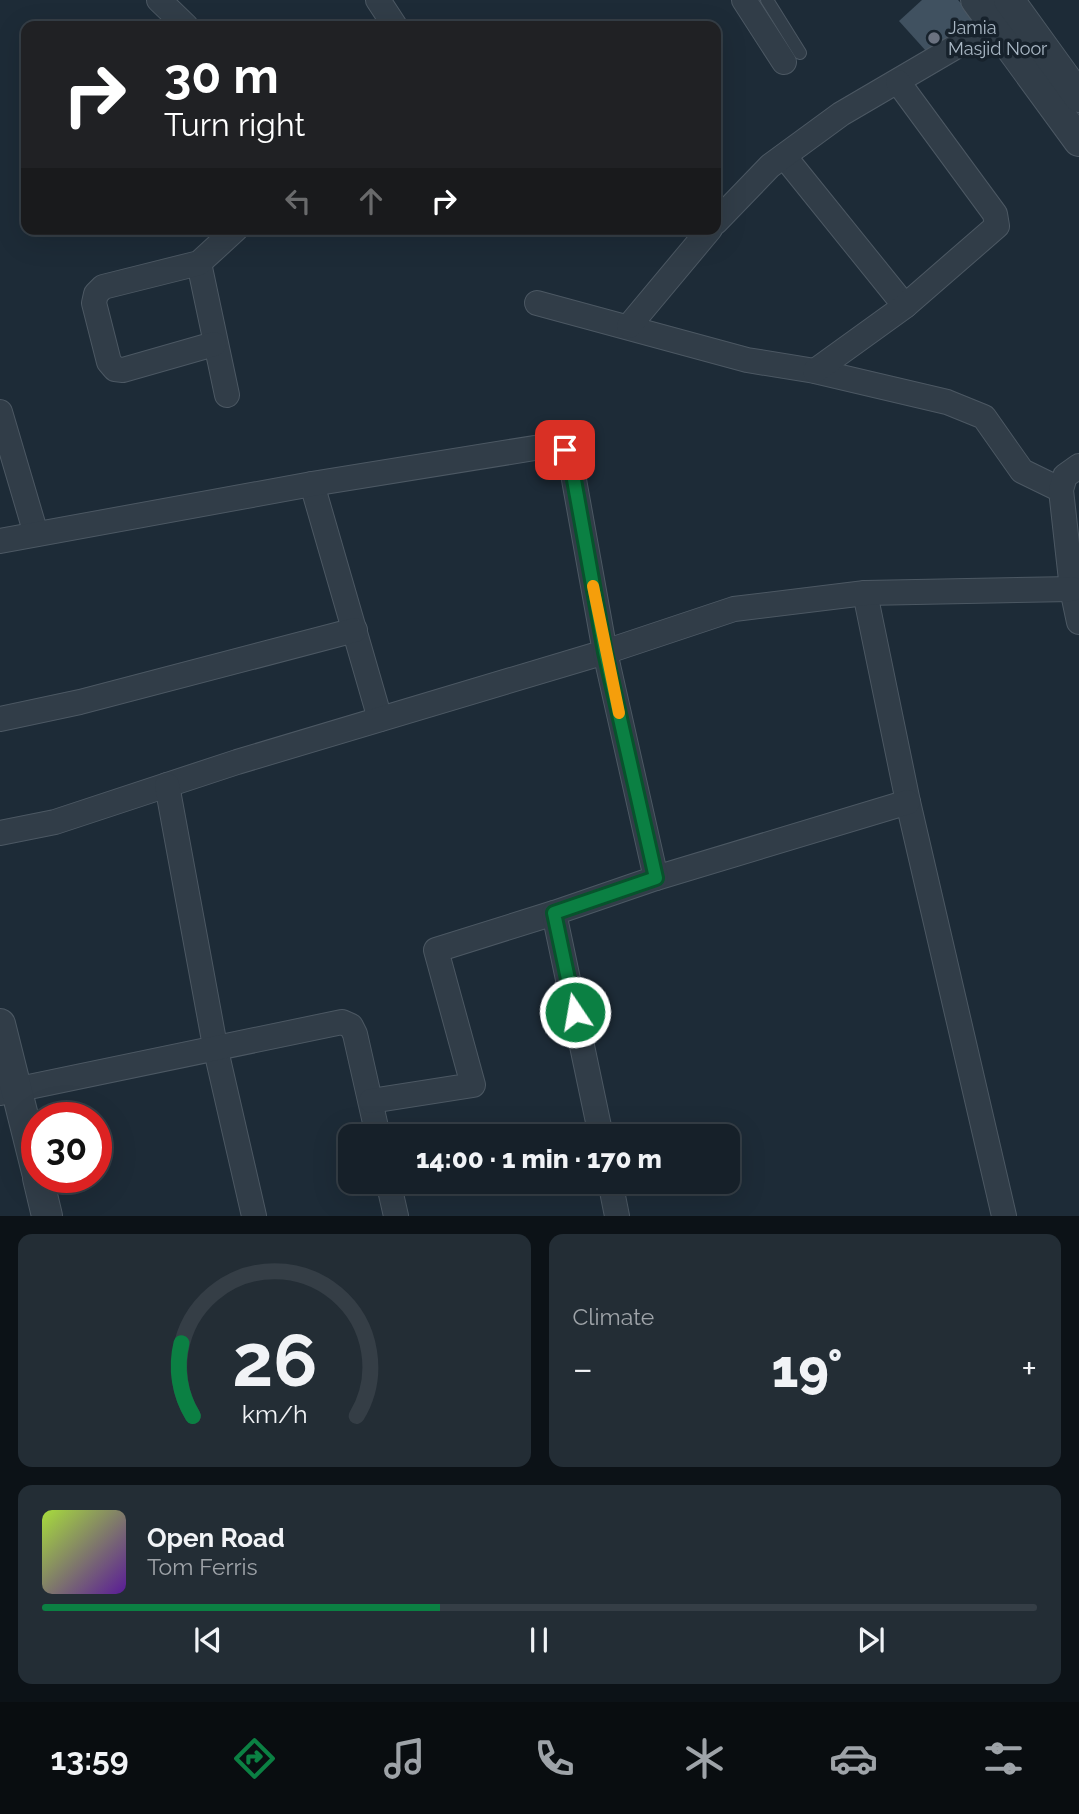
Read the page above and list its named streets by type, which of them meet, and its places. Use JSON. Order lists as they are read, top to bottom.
{
  "places": ["Jamia Masjid Noor"],
  "page": {
    "turn": ["30 m", "Turn right"],
    "limit": "30",
    "trip": "14:00 · 1 min · 170 m",
    "tile": "Climate",
    "heat": ["−", "19°", "+"],
    "song": ["Open Road", "Tom Ferris"],
    "tabs": "13:59",
    "gauge": ["26", "km/h"]
  }
}
